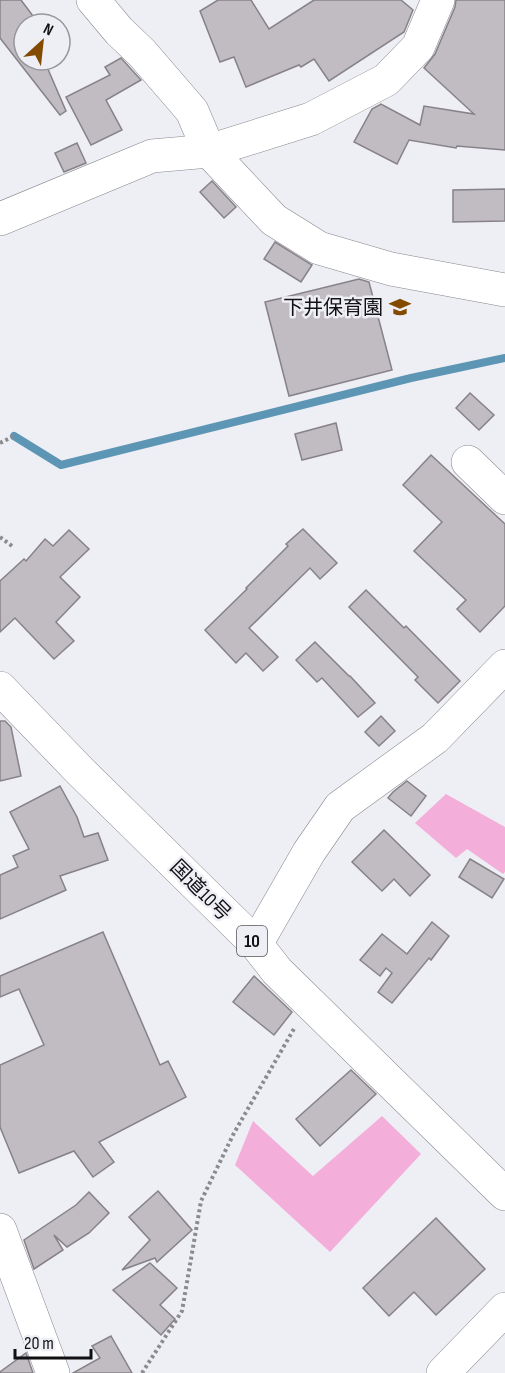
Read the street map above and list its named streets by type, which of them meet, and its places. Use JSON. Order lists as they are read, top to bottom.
{
  "streets": {
    "main road": ["国道10号", "10"]
  },
  "places": {
    "school or university": ["下井保育園"]
  },
  "scale_bar": "20 m",
  "north": "top right"
}
